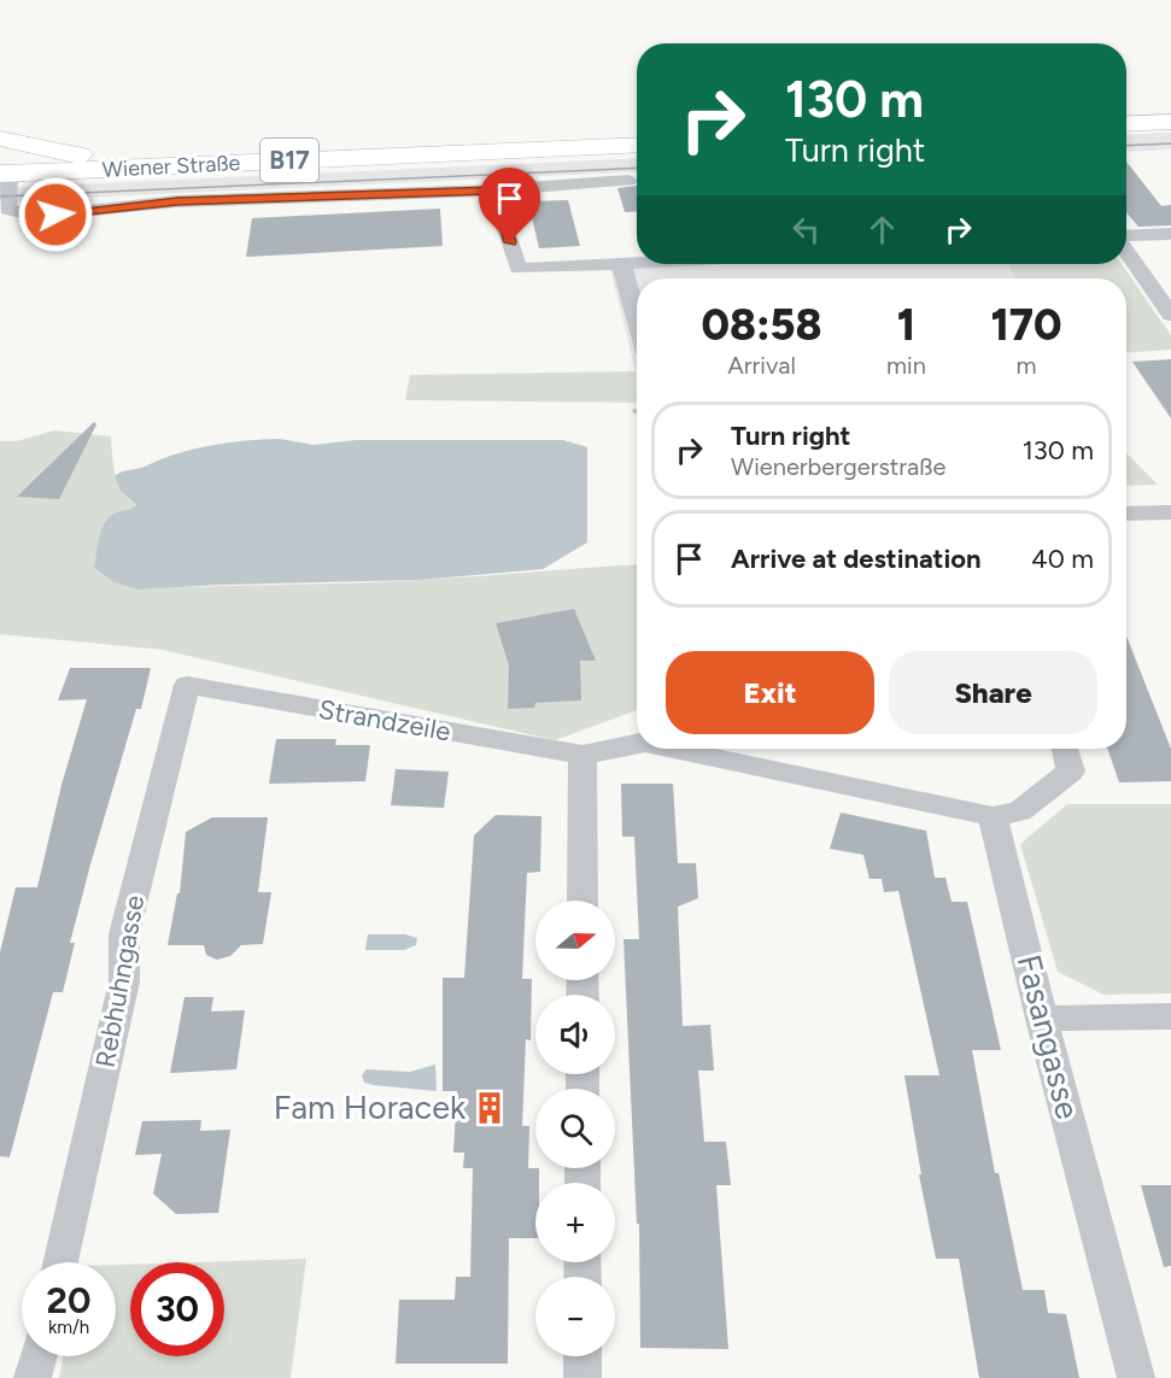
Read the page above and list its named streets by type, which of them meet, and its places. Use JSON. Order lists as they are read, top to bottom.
{
  "streets": {
    "main road": ["B17", "Wiener Straße"],
    "street": ["Strandzeile", "Rebhuhngasse", "Fasangasse"]
  },
  "crossings": [
    ["Strandzeile", "Rebhuhngasse"]
  ],
  "places": {
    "building": ["Fam Horacek"]
  },
  "north": "right",
  "page": {
    "turn": ["130 m", "Turn right"],
    "eta": [
      "08:58",
      "Arrival",
      "1",
      "min",
      "170",
      "m"
    ],
    "list": [
      {
        "name": "Turn right",
        "note": "Wienerbergerstraße",
        "value": "130 m"
      },
      {
        "name": "Arrive at destination",
        "value": "40 m"
      }
    ],
    "buttons": ["Exit", "Share"],
    "map_buttons": ["+", "−"],
    "speed": "20 km/h",
    "limit": "30"
  }
}
